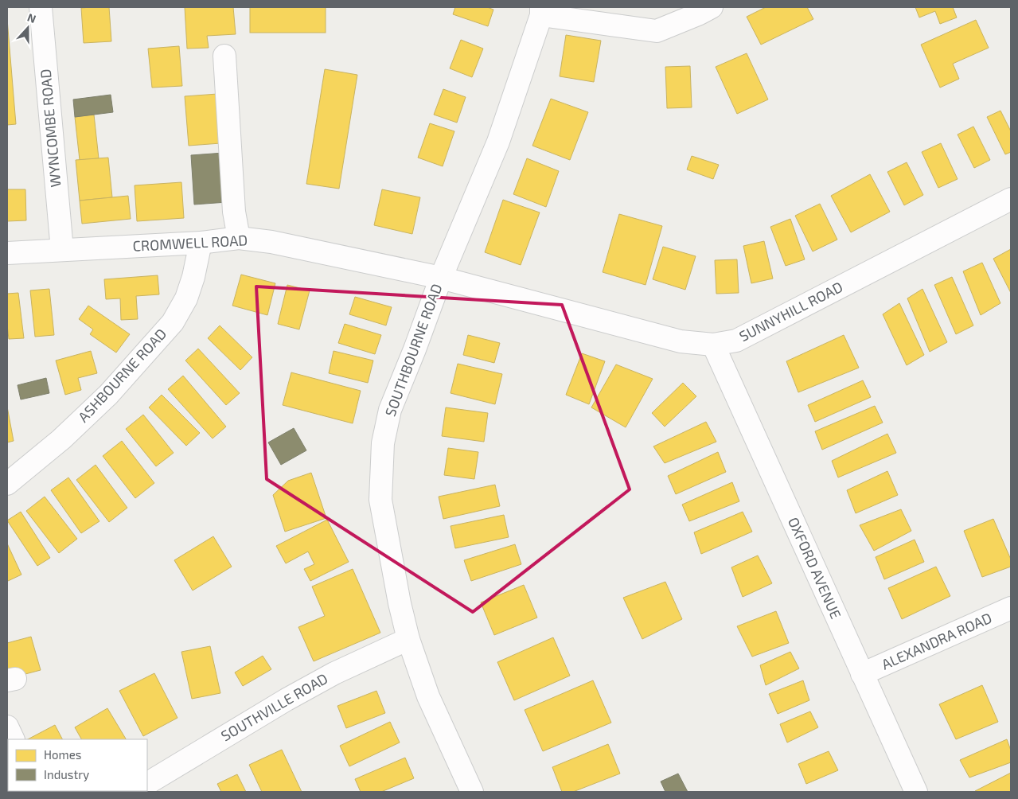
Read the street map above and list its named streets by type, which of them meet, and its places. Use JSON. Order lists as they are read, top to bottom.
{
  "streets": {
    "street": [
      "WYNCOMBE ROAD",
      "CROMWELL ROAD",
      "SUNNYHILL ROAD",
      "SOUTHBOURNE ROAD",
      "ASHBOURNE ROAD",
      "OXFORD AVENUE",
      "ALEXANDRA ROAD",
      "SOUTHVILLE ROAD"
    ]
  },
  "crossings": [
    ["WYNCOMBE ROAD", "CROMWELL ROAD"],
    ["CROMWELL ROAD", "SUNNYHILL ROAD"],
    ["CROMWELL ROAD", "SOUTHBOURNE ROAD"],
    ["CROMWELL ROAD", "ASHBOURNE ROAD"],
    ["SUNNYHILL ROAD", "SOUTHBOURNE ROAD"],
    ["SUNNYHILL ROAD", "OXFORD AVENUE"],
    ["SOUTHBOURNE ROAD", "SOUTHVILLE ROAD"],
    ["OXFORD AVENUE", "ALEXANDRA ROAD"]
  ],
  "legend": ["Homes", "Industry"],
  "north": "top"
}
